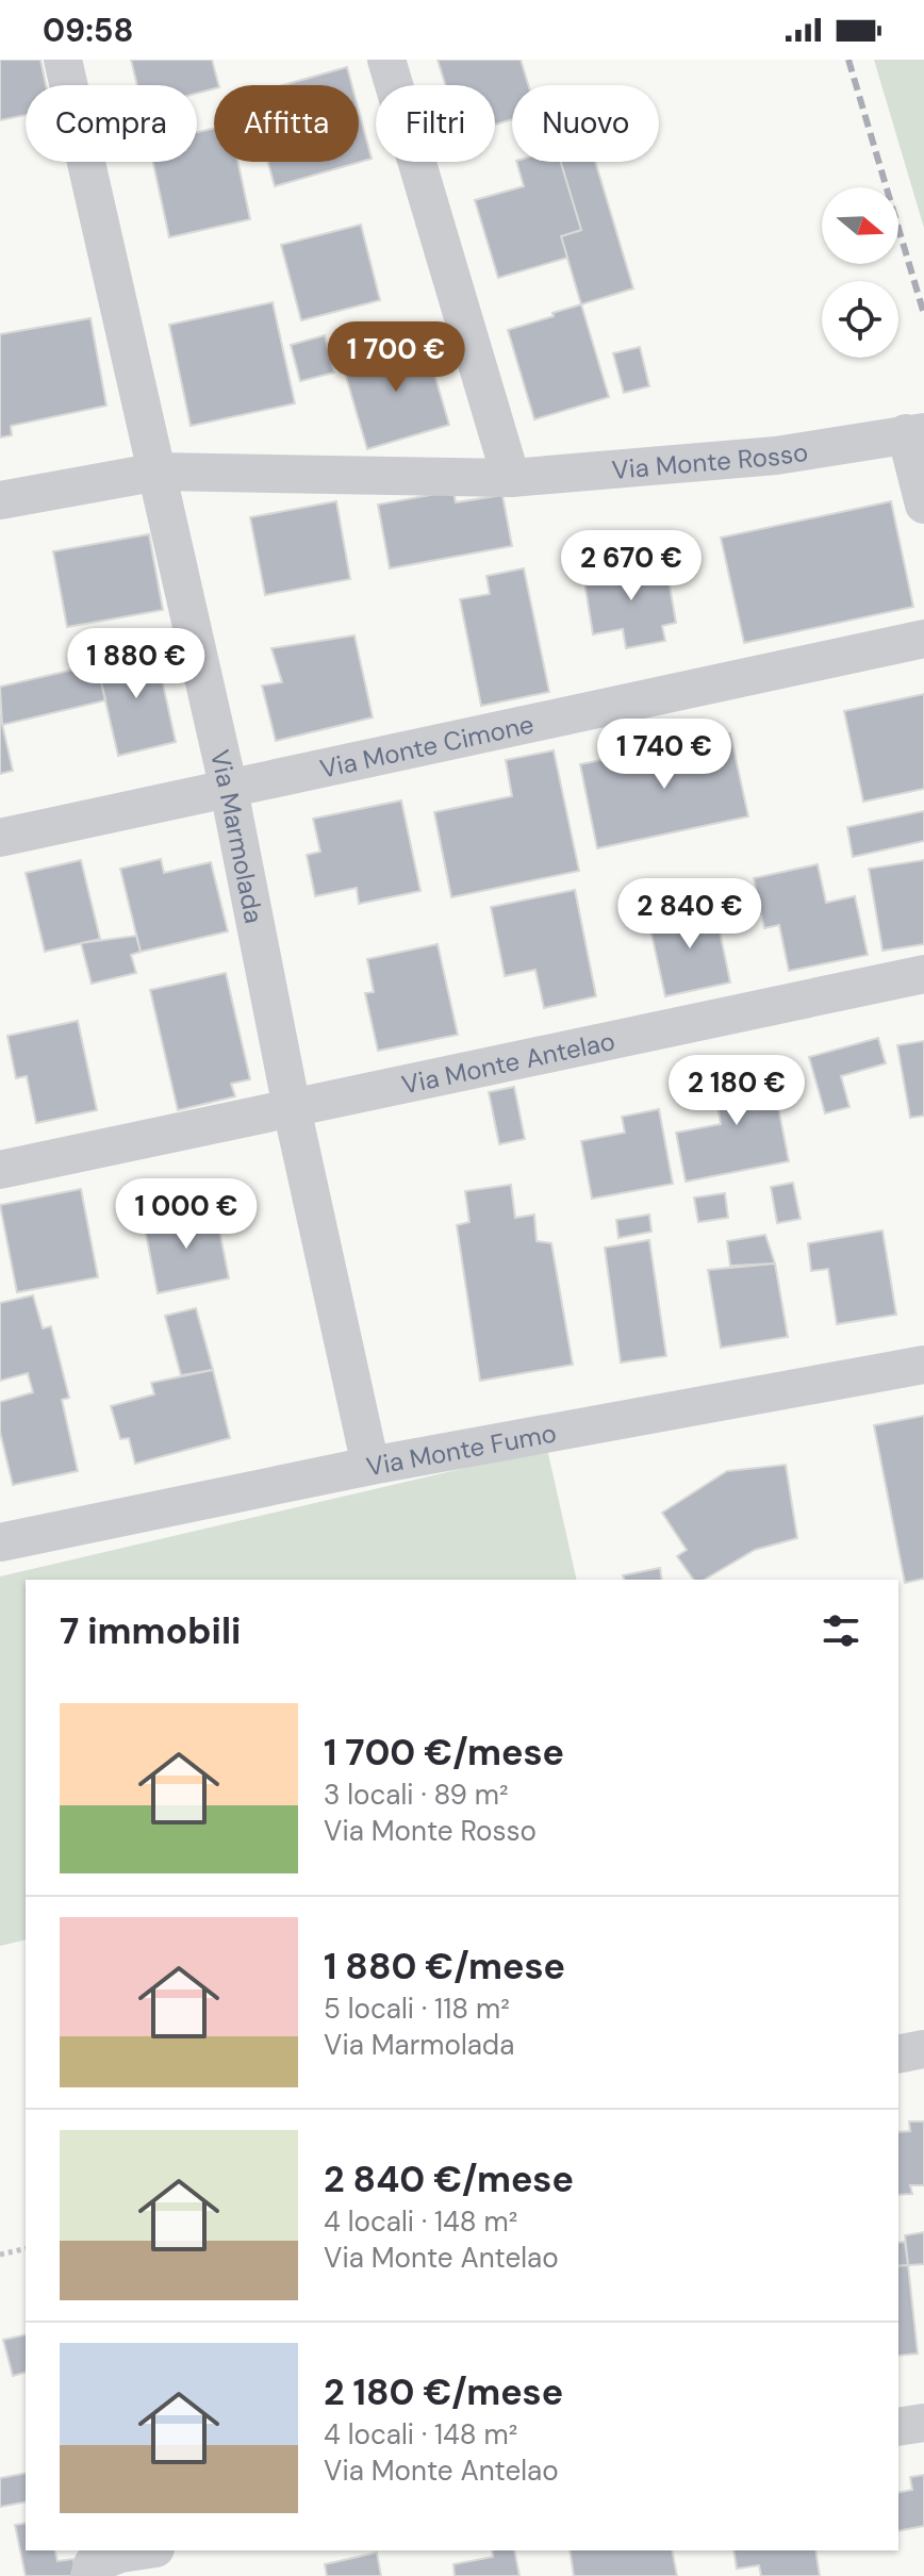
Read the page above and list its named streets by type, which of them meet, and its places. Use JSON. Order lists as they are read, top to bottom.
{
  "streets": {
    "street": [
      "Via Monte Rosso",
      "Via Monte Cimone",
      "Via Marmolada",
      "Via Monte Antelao",
      "Via Monte Fumo"
    ]
  },
  "crossings": [
    ["Via Monte Rosso", "Via Marmolada"],
    ["Via Monte Cimone", "Via Marmolada"],
    ["Via Marmolada", "Via Monte Antelao"],
    ["Via Marmolada", "Via Monte Fumo"]
  ],
  "north": "right",
  "page": {
    "status": "09:58",
    "chip": [
      "Compra",
      "Affitta",
      "Filtri",
      "Nuovo"
    ],
    "price": [
      "1 700 €",
      "2 670 €",
      "1 880 €",
      "1 740 €",
      "2 840 €",
      "2 180 €",
      "1 000 €"
    ],
    "heading": "7 immobili",
    "list": [
      {
        "name": "1 700 €/mese",
        "note": "3 locali · 89 m² · Via Monte Rosso"
      },
      {
        "name": "1 880 €/mese",
        "note": "5 locali · 118 m² · Via Marmolada"
      },
      {
        "name": "2 840 €/mese",
        "note": "4 locali · 148 m² · Via Monte Antelao"
      },
      {
        "name": "2 180 €/mese",
        "note": "4 locali · 148 m² · Via Monte Antelao"
      }
    ]
  }
}
